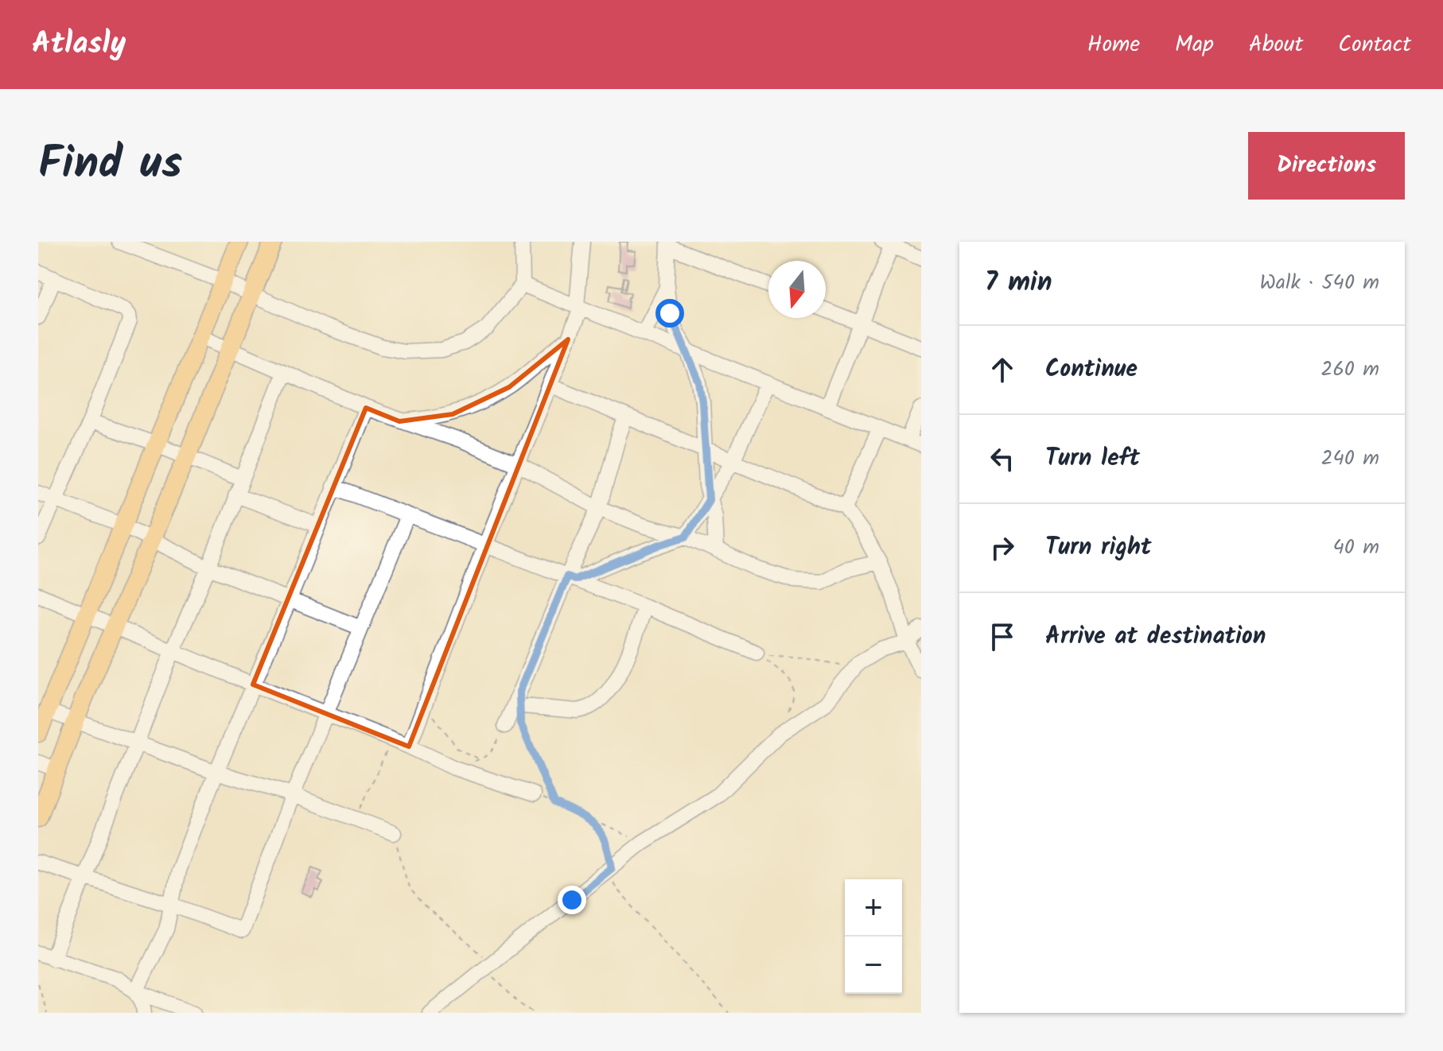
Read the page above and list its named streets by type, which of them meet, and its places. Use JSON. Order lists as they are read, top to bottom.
{
  "north": "bottom",
  "page": {
    "header": "Atlasly",
    "nav": [
      "Home",
      "Map",
      "About",
      "Contact"
    ],
    "title": "Find us",
    "buttons": "Directions",
    "heading": ["7 min", "Walk · 540 m"],
    "list": [
      ["Continue", "260 m"],
      ["Turn left", "240 m"],
      ["Turn right", "40 m"],
      "Arrive at destination"
    ],
    "map_buttons": ["+", "−"]
  }
}
